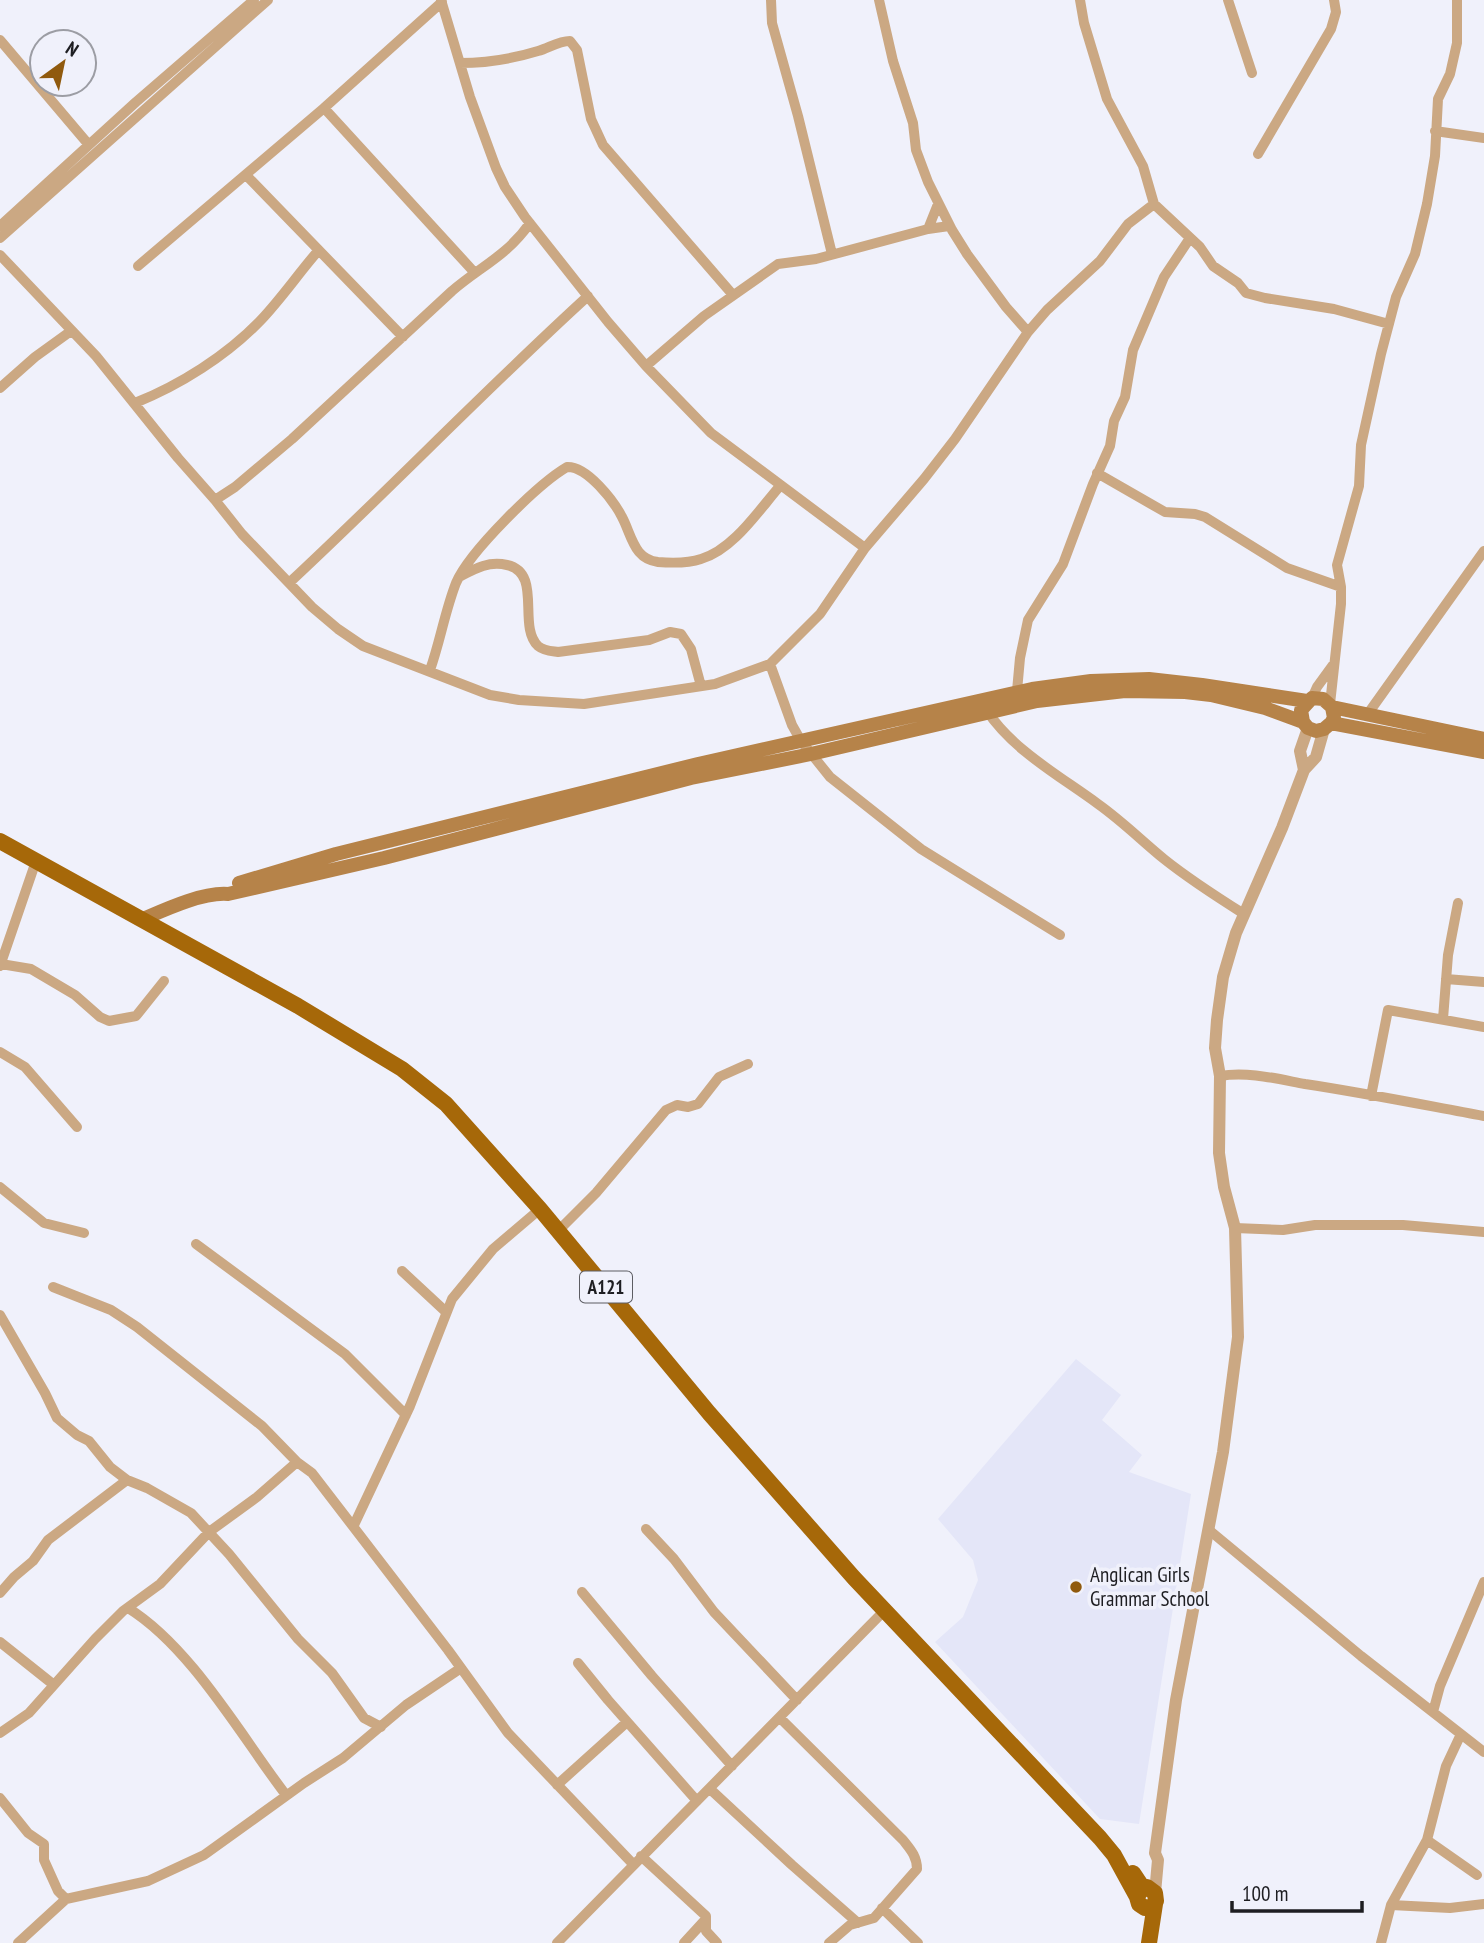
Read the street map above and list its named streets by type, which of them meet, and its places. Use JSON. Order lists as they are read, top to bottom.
{
  "streets": {
    "main road": ["A121"]
  },
  "places": ["Anglican Girls Grammar School"],
  "scale_bar": "100 m",
  "north": "top right"
}
